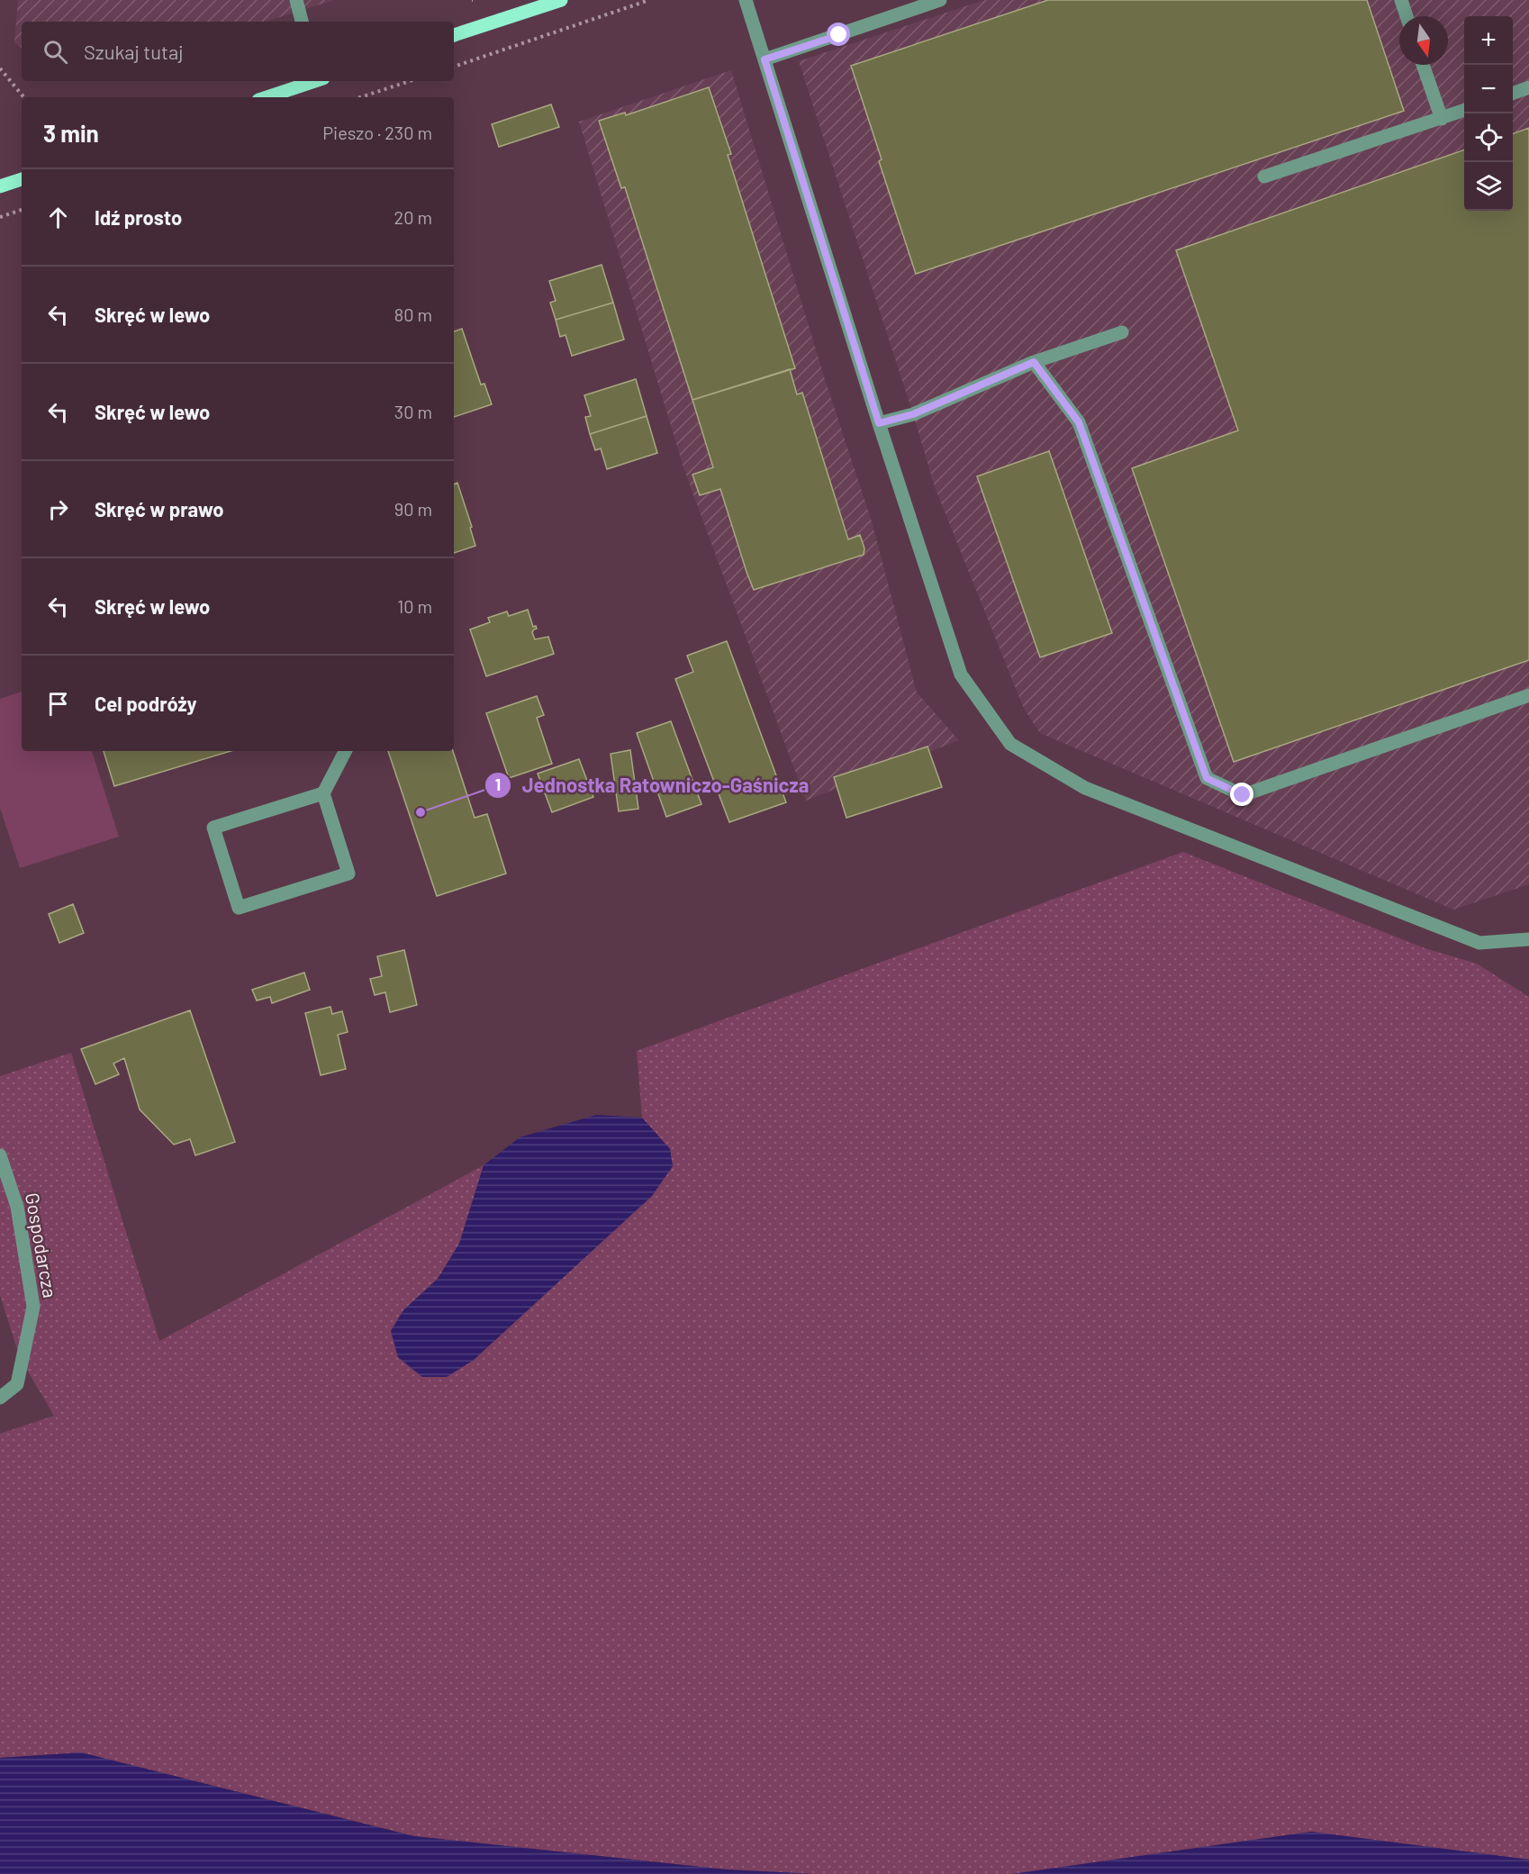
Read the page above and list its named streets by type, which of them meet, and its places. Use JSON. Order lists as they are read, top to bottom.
{
  "streets": {
    "street": ["Gospodarcza"]
  },
  "places": ["Jednostka Ratowniczo-Gaśnicza"],
  "north": "bottom",
  "page": {
    "map_buttons": ["+", "−"],
    "search": "Szukaj tutaj",
    "heading": ["3 min", "Pieszo · 230 m"],
    "list": [
      ["Idź prosto", "20 m"],
      ["Skręć w lewo", "80 m"],
      ["Skręć w lewo", "30 m"],
      ["Skręć w prawo", "90 m"],
      ["Skręć w lewo", "10 m"],
      "Cel podróży"
    ]
  }
}
